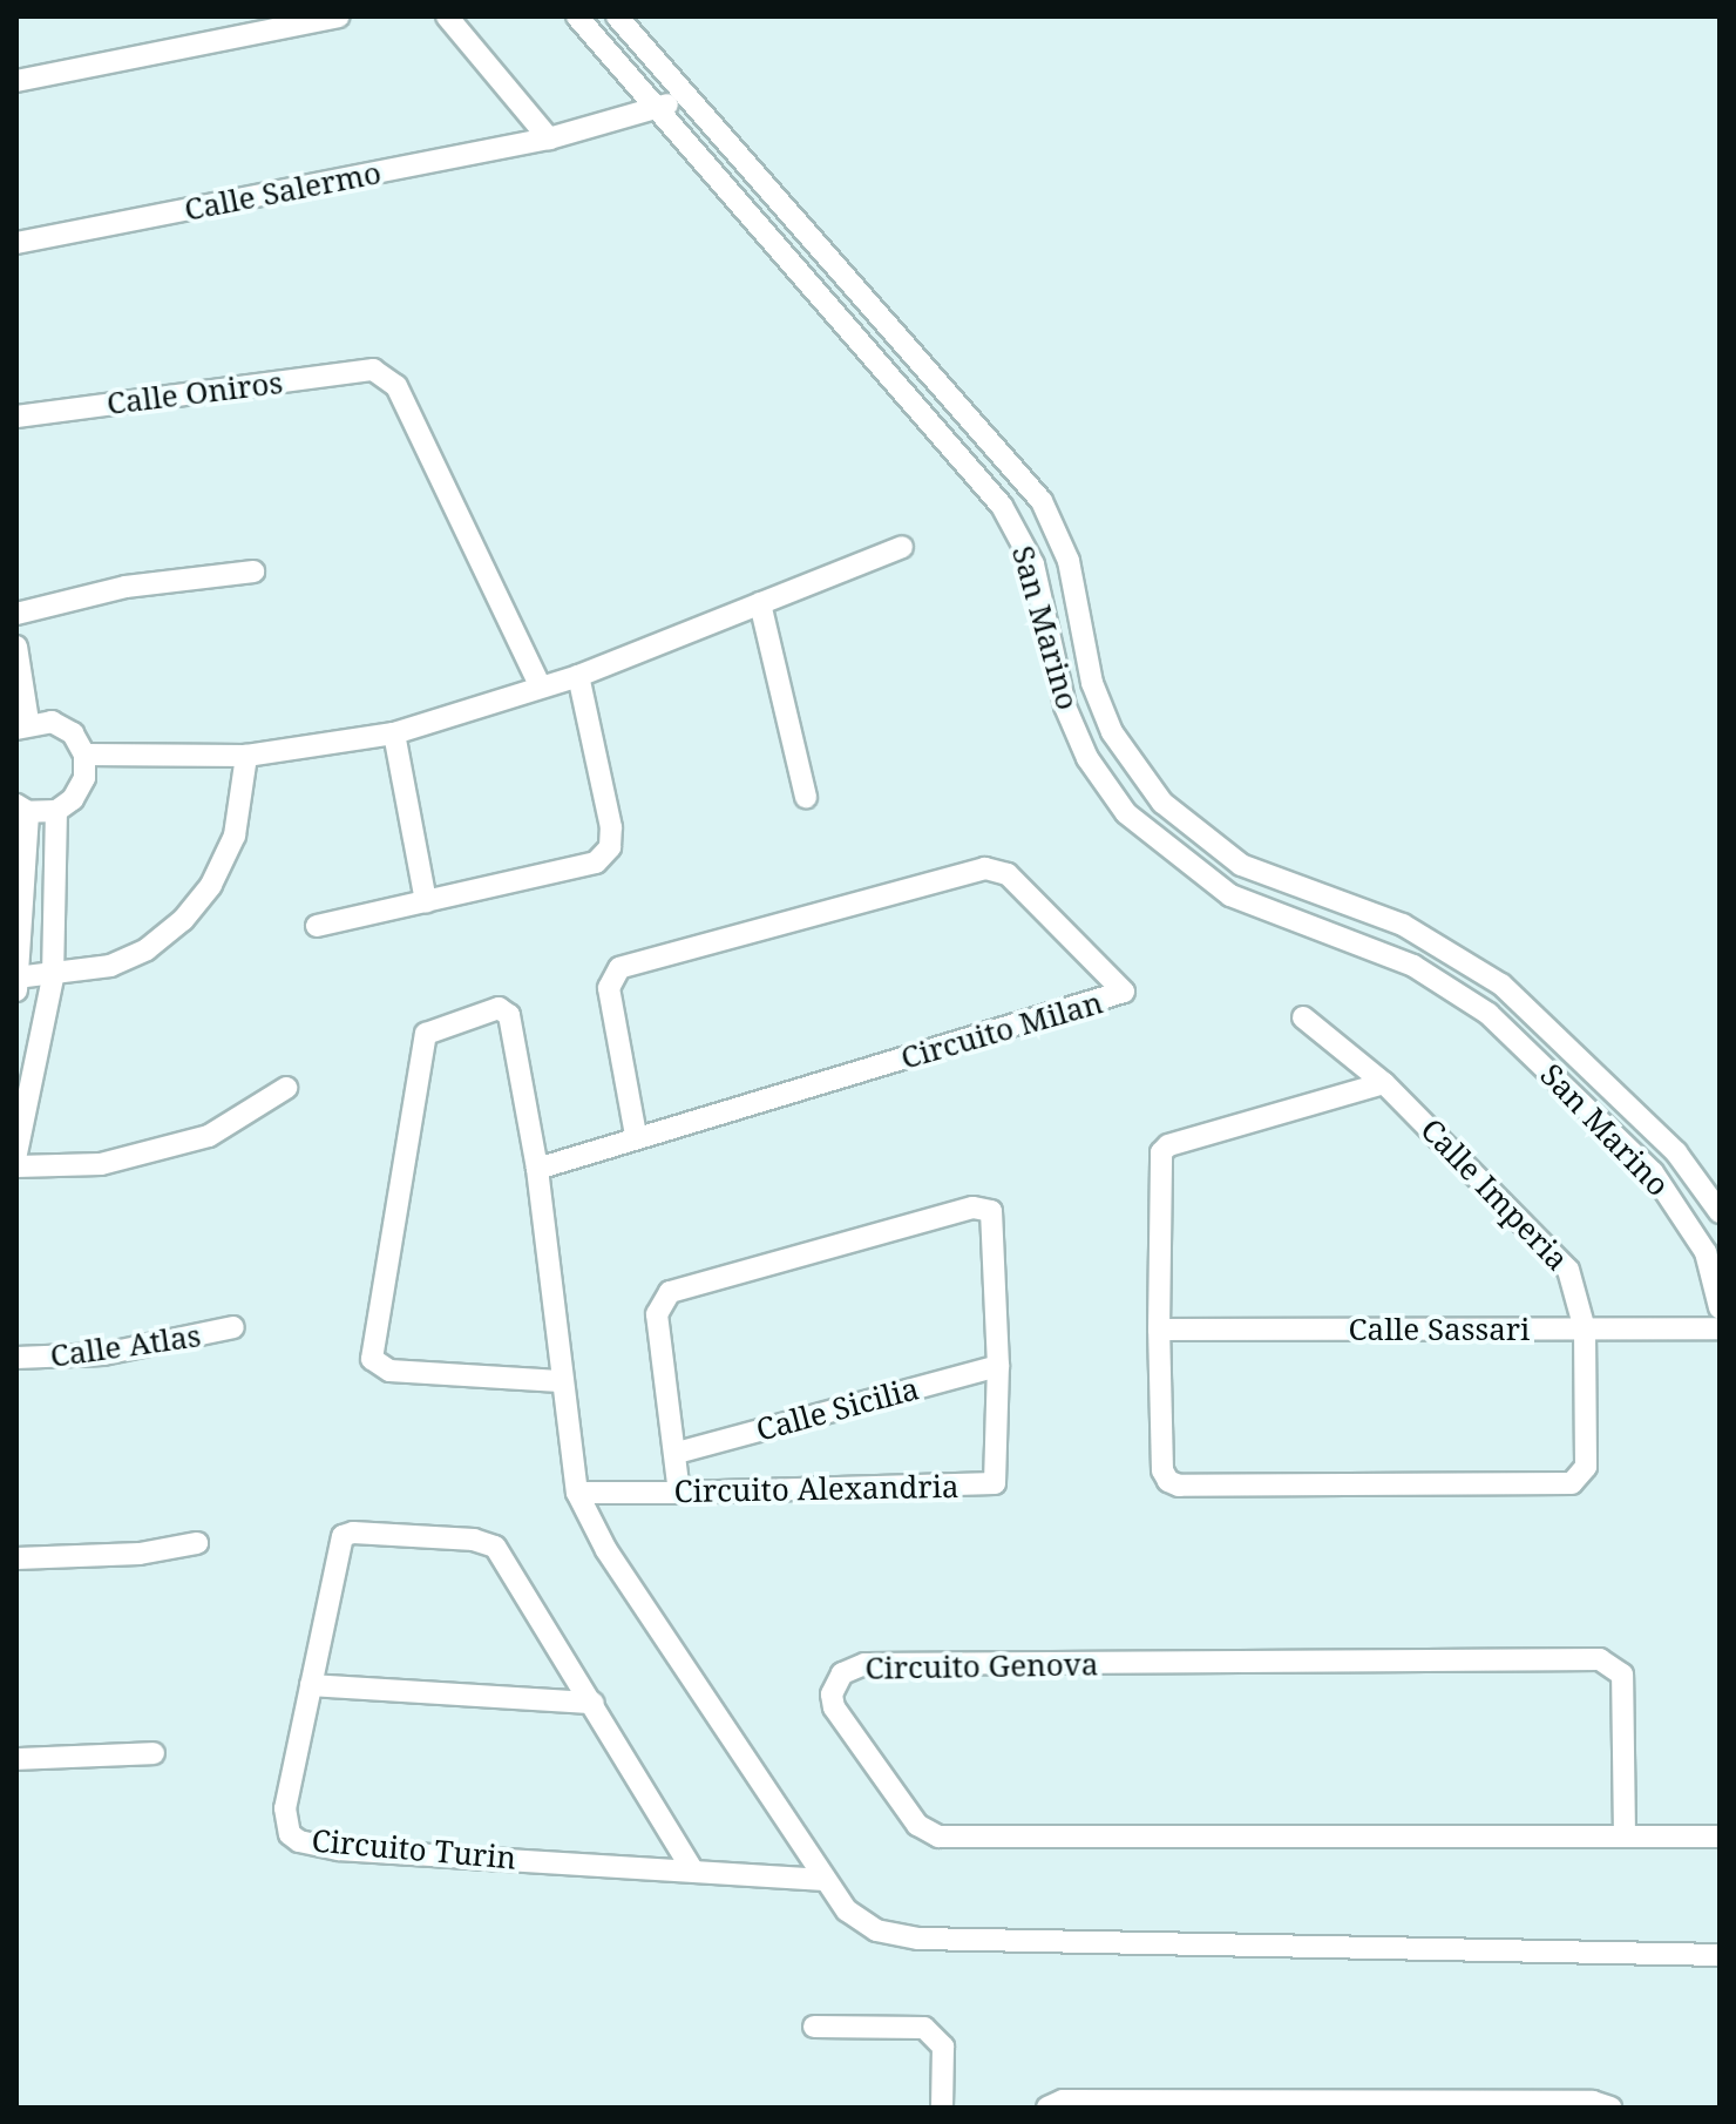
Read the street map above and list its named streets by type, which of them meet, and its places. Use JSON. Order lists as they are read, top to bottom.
{
  "streets": {
    "street": [
      "Calle Salermo",
      "Calle Oniros",
      "San Marino",
      "Circuito Milan",
      "Calle Imperia",
      "Calle Sassari",
      "Calle Atlas",
      "Calle Sicilia",
      "Circuito Alexandria",
      "Circuito Genova",
      "Circuito Turin"
    ]
  },
  "crossings": [
    ["Calle Salermo", "San Marino"],
    ["Calle Imperia", "Calle Sassari"],
    ["Calle Sicilia", "Circuito Alexandria"]
  ]
}
